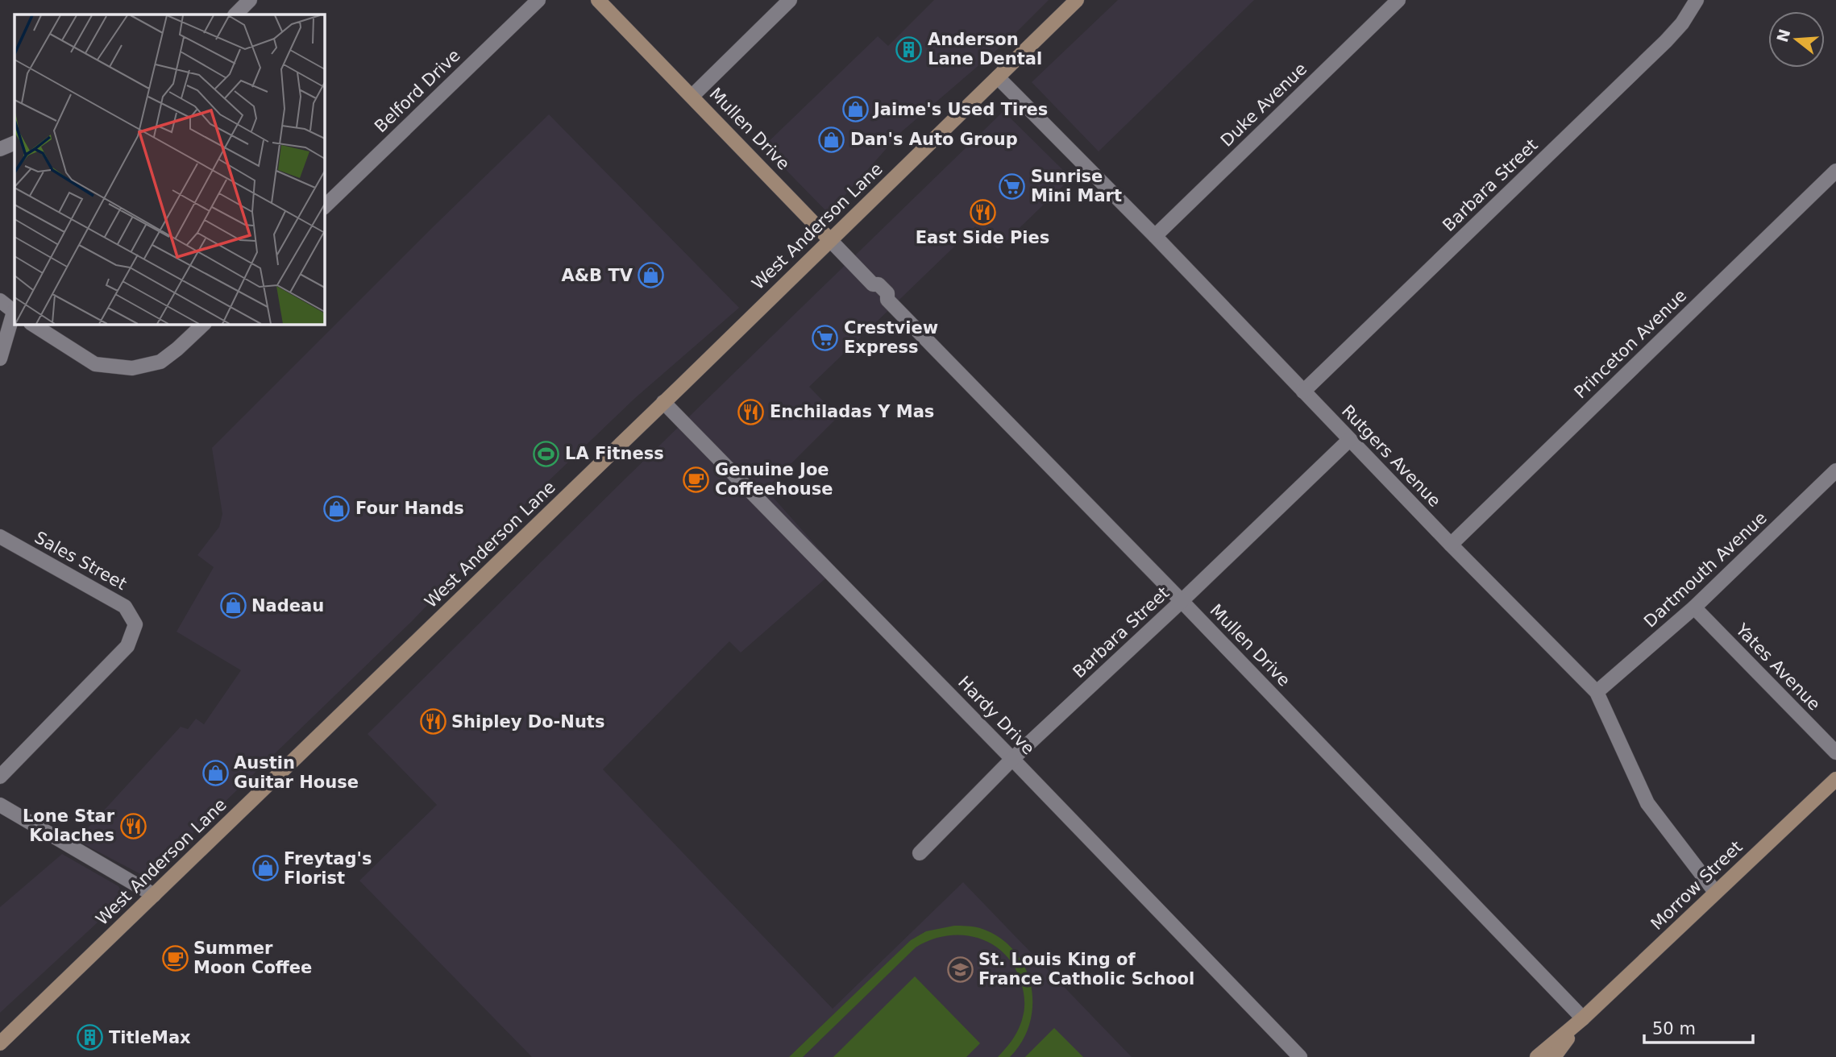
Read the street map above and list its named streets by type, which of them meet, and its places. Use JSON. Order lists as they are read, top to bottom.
{
  "streets": {
    "main road": ["Mullen Drive", "West Anderson Lane", "Morrow Street"],
    "street": [
      "Belford Drive",
      "Duke Avenue",
      "Barbara Street",
      "Princeton Avenue",
      "Rutgers Avenue",
      "Sales Street",
      "Dartmouth Avenue",
      "Yates Avenue",
      "Hardy Drive"
    ]
  },
  "crossings": [
    ["Duke Avenue", "Rutgers Avenue"],
    ["Mullen Drive", "Barbara Street"],
    ["Mullen Drive", "West Anderson Lane"],
    ["Mullen Drive", "Morrow Street"],
    ["Barbara Street", "Rutgers Avenue"],
    ["Barbara Street", "Hardy Drive"],
    ["West Anderson Lane", "Rutgers Avenue"],
    ["West Anderson Lane", "Hardy Drive"],
    ["Princeton Avenue", "Rutgers Avenue"],
    ["Rutgers Avenue", "Dartmouth Avenue"],
    ["Rutgers Avenue", "Morrow Street"],
    ["Dartmouth Avenue", "Yates Avenue"]
  ],
  "places": {
    "building": ["Anderson Lane Dental", "TitleMax"],
    "shop": [
      "Jaime's Used Tires",
      "Dan's Auto Group",
      "A&B TV",
      "Four Hands",
      "Nadeau",
      "Austin Guitar House",
      "Freytag's Florist"
    ],
    "supermarket": ["Sunrise Mini Mart", "Crestview Express"],
    "restaurant": [
      "East Side Pies",
      "Enchiladas Y Mas",
      "Shipley Do-Nuts",
      "Lone Star Kolaches"
    ],
    "sports": ["LA Fitness"],
    "cafe": ["Genuine Joe Coffeehouse", "Summer Moon Coffee"],
    "school or university": ["St. Louis King of France Catholic School"]
  },
  "scale_bar": "50 m",
  "north": "left"
}
